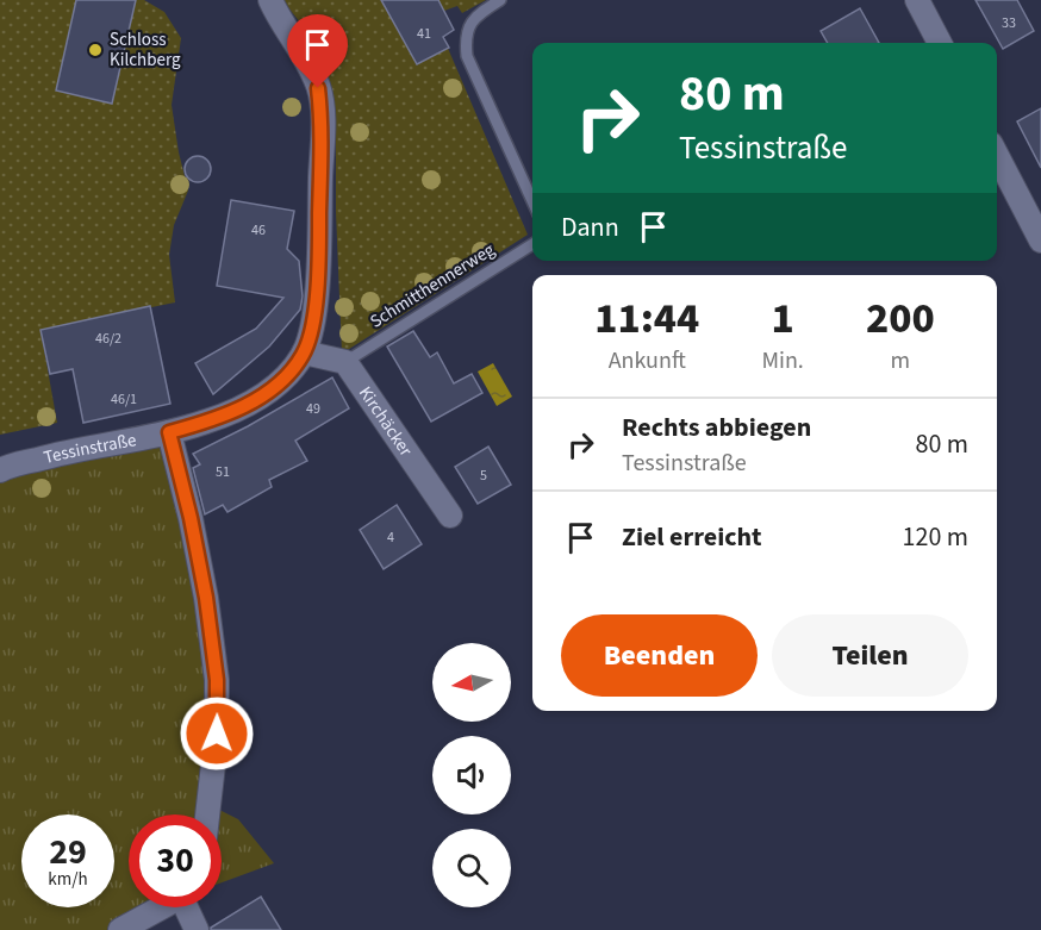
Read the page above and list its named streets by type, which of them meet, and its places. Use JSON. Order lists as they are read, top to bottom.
{
  "streets": {
    "street": ["Kirchäcker", "Tessinstraße"],
    "lane": ["Schmitthennerweg"]
  },
  "crossings": [
    ["Schmitthennerweg", "Kirchäcker"]
  ],
  "places": ["Schloss Kilchberg"],
  "house_numbers": [
    "33",
    "41",
    "46",
    "46/2",
    "46/1",
    "49",
    "51",
    "5",
    "4"
  ],
  "north": "left",
  "page": {
    "turn": ["80 m", "Tessinstraße"],
    "then": "Dann",
    "eta": [
      "11:44",
      "Ankunft",
      "1",
      "Min.",
      "200",
      "m"
    ],
    "list": [
      {
        "name": "Rechts abbiegen",
        "note": "Tessinstraße",
        "value": "80 m"
      },
      {
        "name": "Ziel erreicht",
        "value": "120 m"
      }
    ],
    "buttons": ["Beenden", "Teilen"],
    "speed": "29 km/h",
    "limit": "30"
  }
}
